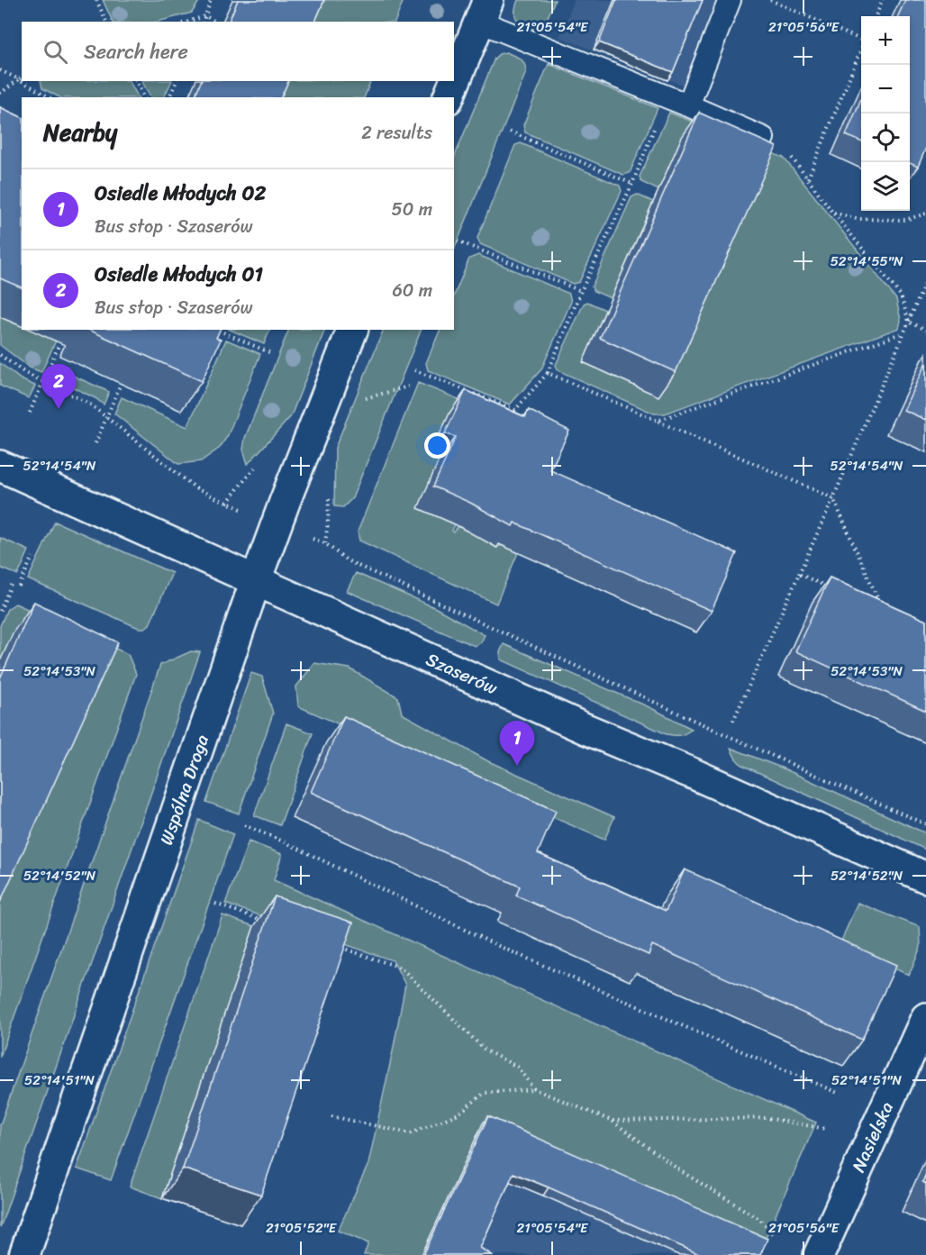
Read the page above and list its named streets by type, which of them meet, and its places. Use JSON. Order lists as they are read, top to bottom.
{
  "streets": {
    "street": ["Szaserów", "Wspólna Droga", "Nasielska"]
  },
  "crossings": [
    ["Szaserów", "Wspólna Droga"]
  ],
  "page": {
    "map_buttons": ["+", "−"],
    "search": "Search here",
    "heading": ["Nearby", "2 results"],
    "list": [
      {
        "mark": "1",
        "name": "Osiedle Młodych 02",
        "note": "Bus stop · Szaserów",
        "value": "50 m"
      },
      {
        "mark": "2",
        "name": "Osiedle Młodych 01",
        "note": "Bus stop · Szaserów",
        "value": "60 m"
      }
    ],
    "pins": ["2", "1"]
  },
  "coordinates": [
    "21°05'54\"E",
    "21°05'56\"E",
    "52°14'55\"N",
    "52°14'54\"N",
    "52°14'53\"N",
    "52°14'52\"N",
    "52°14'51\"N",
    "21°05'52\"E"
  ]
}
